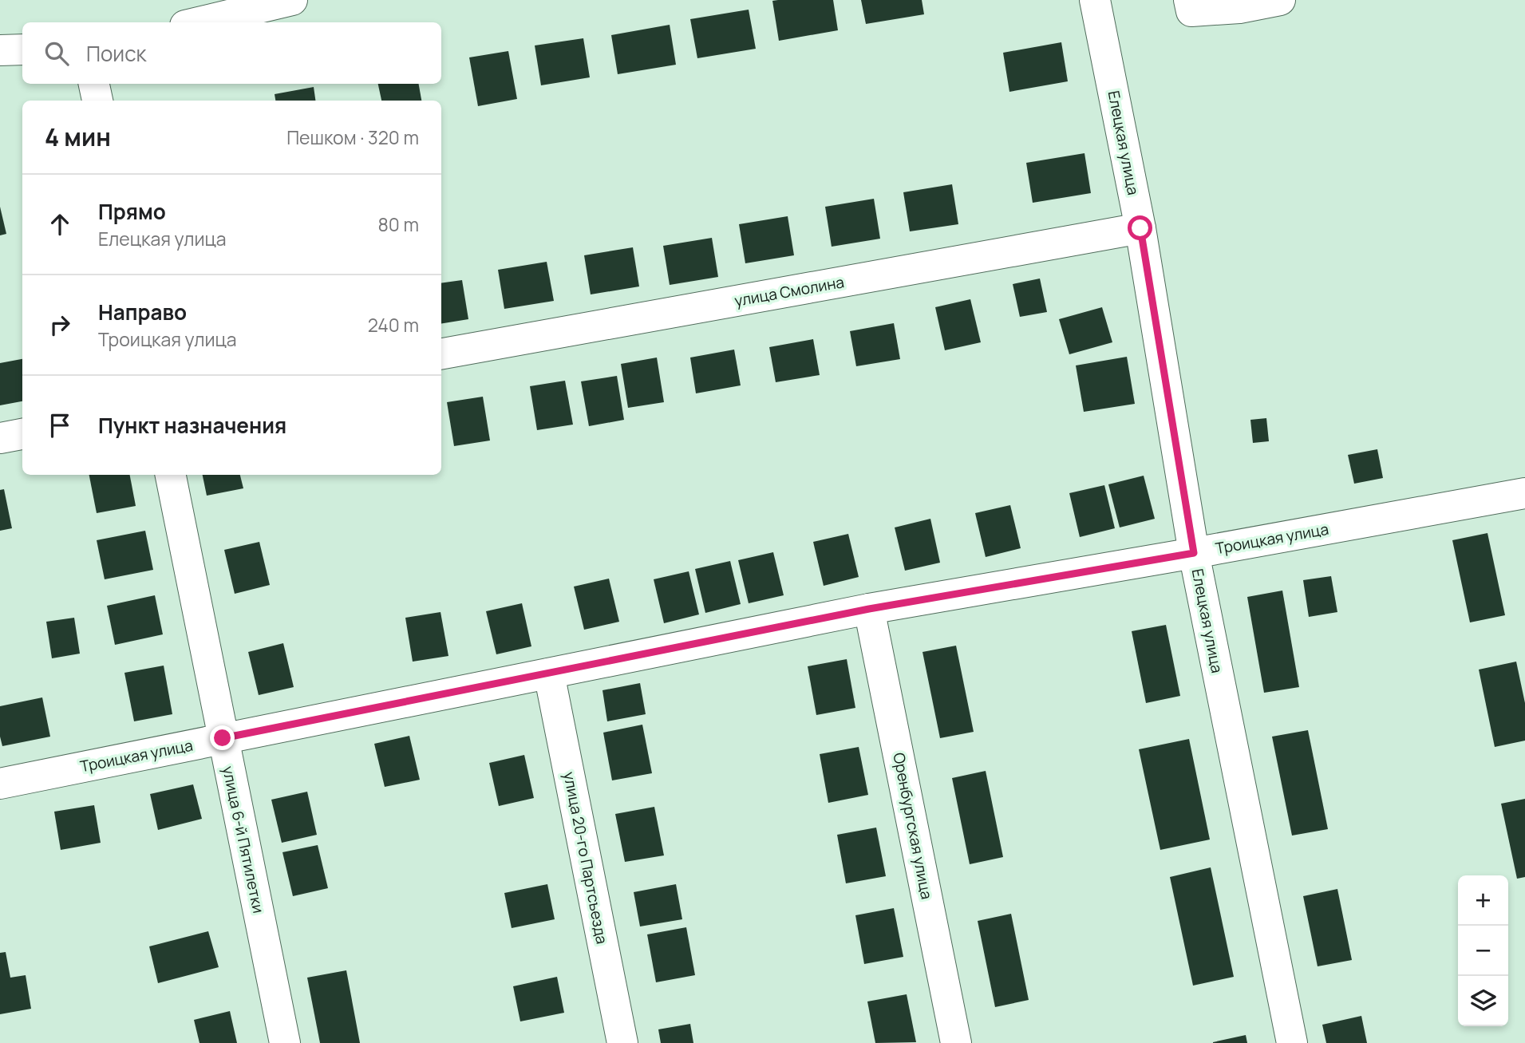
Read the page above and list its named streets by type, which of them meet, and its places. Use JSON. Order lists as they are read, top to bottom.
{
  "streets": {
    "street": [
      "Елецкая улица",
      "улица Смолина",
      "Троицкая улица",
      "Оренбургская улица",
      "улица 6-й Пятилетки",
      "улица 20-го Партсъезда"
    ]
  },
  "crossings": [
    ["Елецкая улица", "улица Смолина"],
    ["Елецкая улица", "Троицкая улица"],
    ["Троицкая улица", "Оренбургская улица"],
    ["Троицкая улица", "улица 6-й Пятилетки"],
    ["Троицкая улица", "улица 20-го Партсъезда"]
  ],
  "page": {
    "search": "Поиск",
    "heading": ["4 мин", "Пешком · 320 m"],
    "list": [
      ["Прямо", "Елецкая улица", "80 m"],
      ["Направо", "Троицкая улица", "240 m"],
      "Пункт назначения"
    ],
    "map_buttons": ["+", "−"]
  }
}
